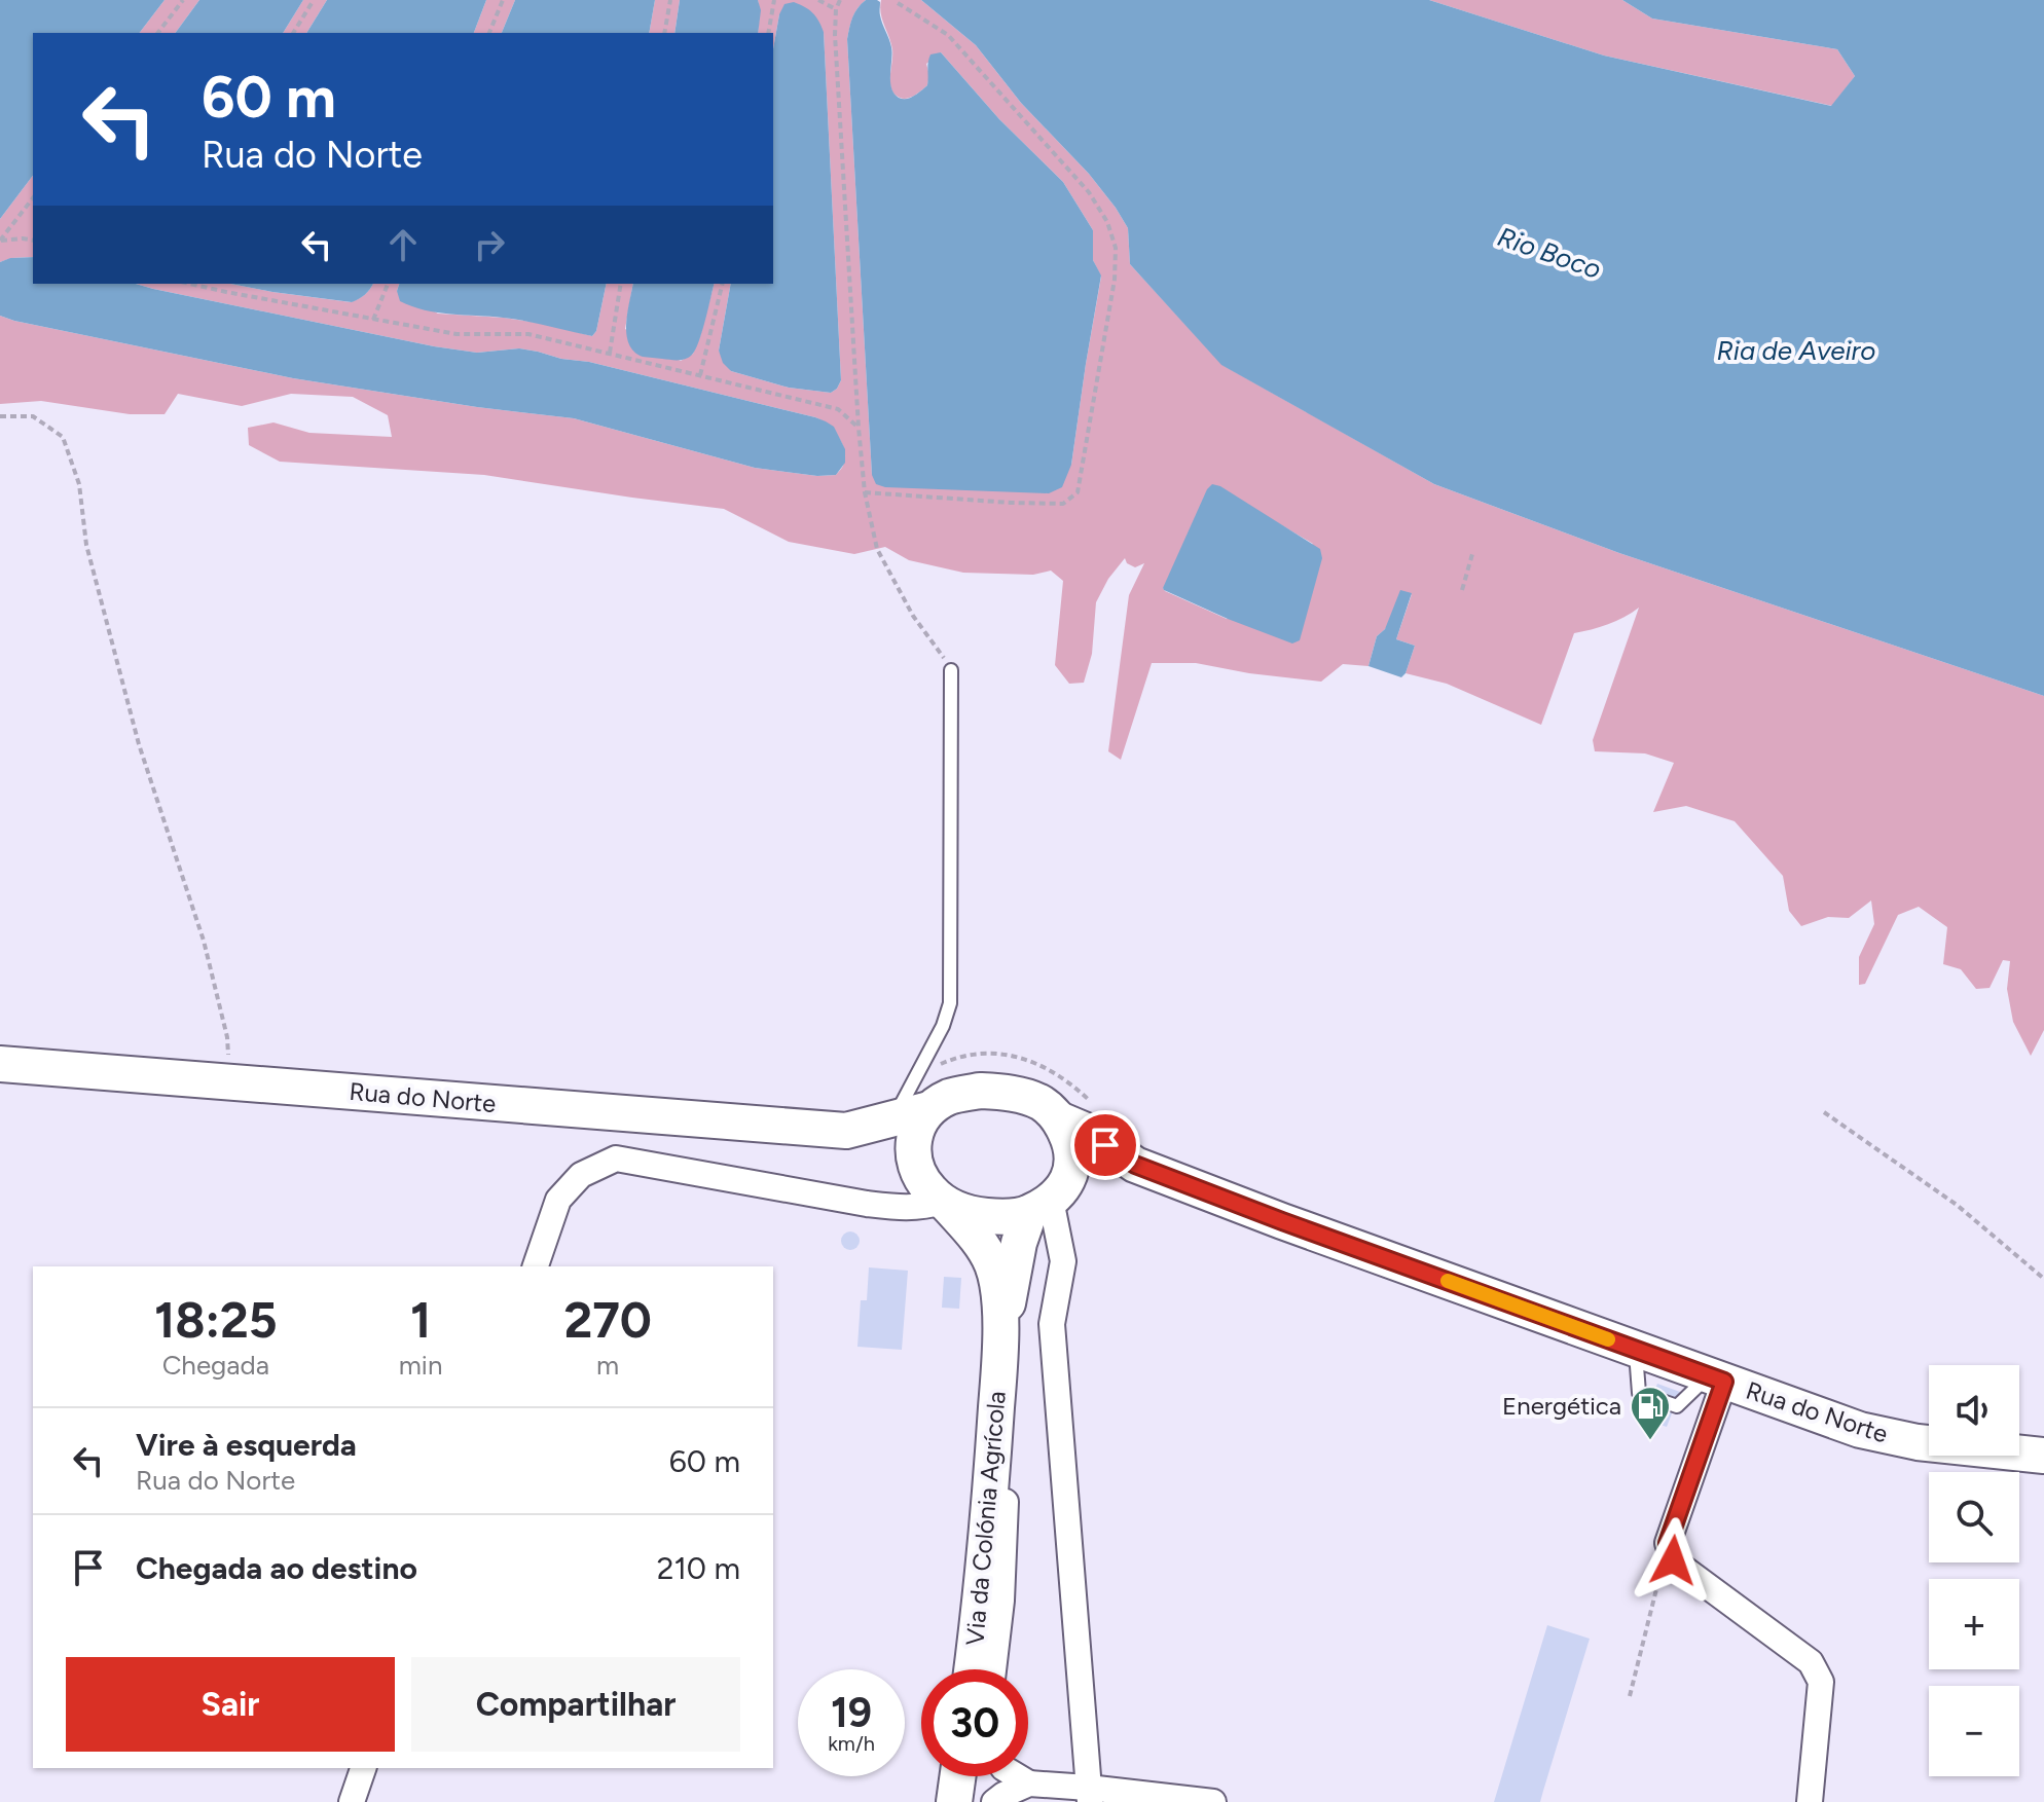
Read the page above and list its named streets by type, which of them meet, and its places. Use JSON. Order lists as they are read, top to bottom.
{
  "streets": {
    "main road": ["Rua do Norte", "Via da Colónia Agrícola"]
  },
  "crossings": [
    ["Rua do Norte", "Via da Colónia Agrícola"]
  ],
  "water": ["Rio Boco", "Ria de Aveiro"],
  "places": {
    "fuel station": ["Energética"]
  },
  "page": {
    "turn": ["60 m", "Rua do Norte"],
    "eta": [
      "18:25",
      "Chegada",
      "1",
      "min",
      "270",
      "m"
    ],
    "map_buttons": ["+", "−"],
    "list": [
      {
        "name": "Vire à esquerda",
        "note": "Rua do Norte",
        "value": "60 m"
      },
      {
        "name": "Chegada ao destino",
        "value": "210 m"
      }
    ],
    "buttons": ["Sair", "Compartilhar"],
    "speed": "19 km/h",
    "limit": "30"
  }
}
